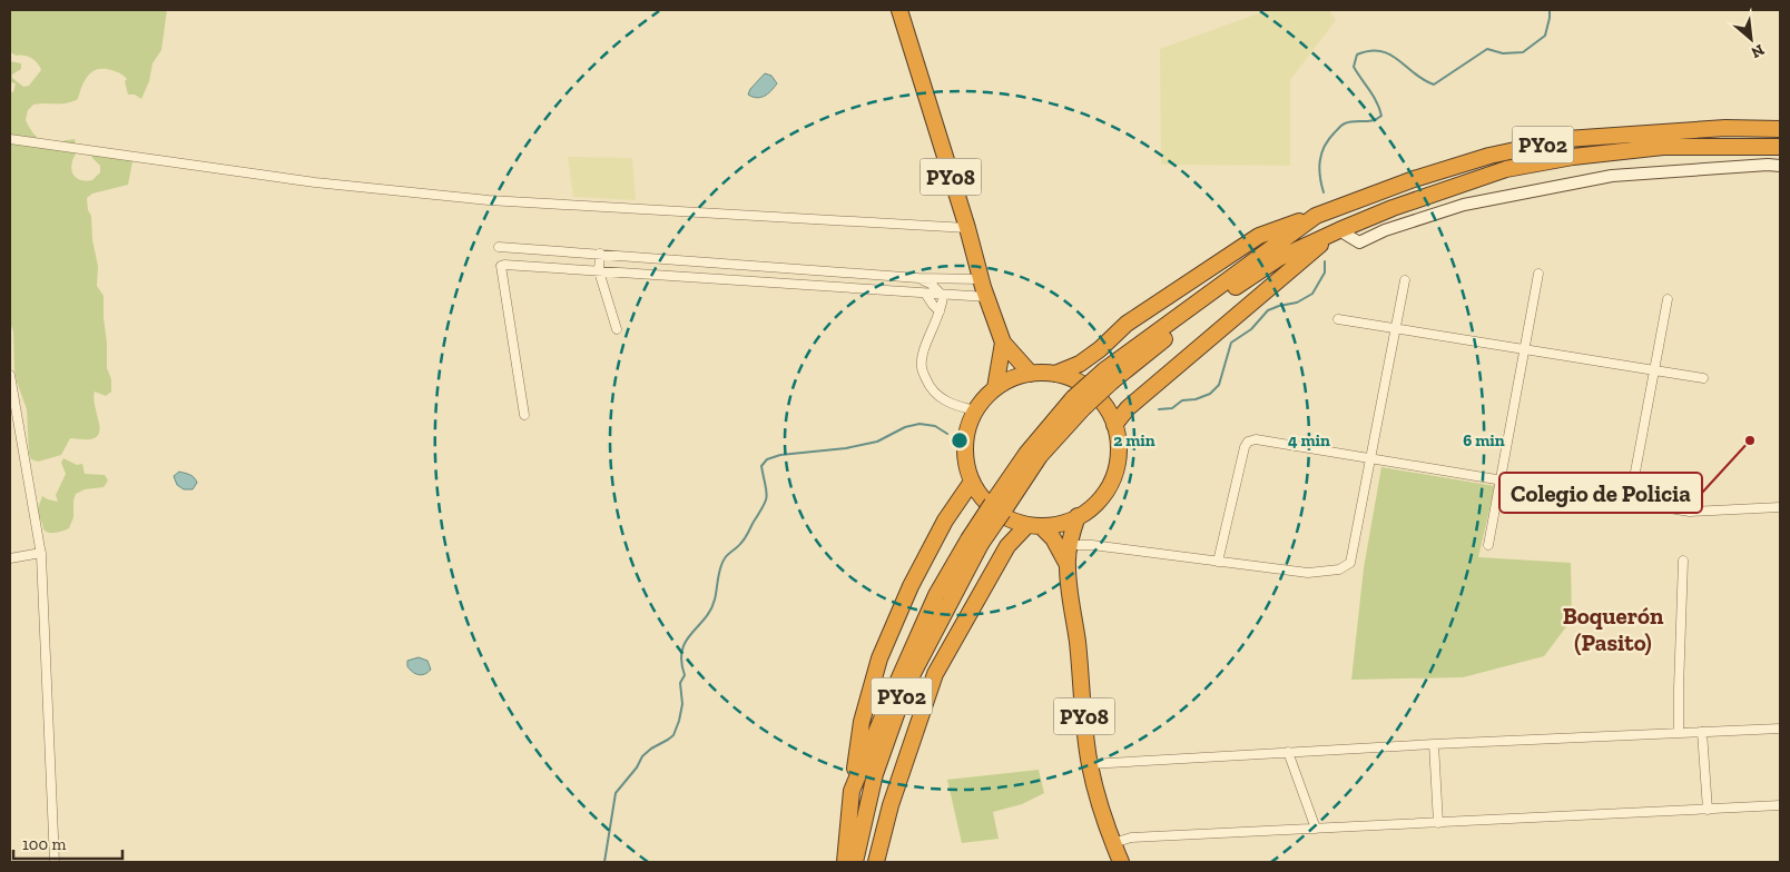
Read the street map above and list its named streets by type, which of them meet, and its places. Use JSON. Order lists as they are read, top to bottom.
{
  "streets": {
    "highway": ["PY02", "PY08"]
  },
  "districts": ["Boquerón (Pasito)"],
  "places": ["Colegio de Policia"],
  "scale_bar": "100 m",
  "north": "bottom right",
  "rings": ["2 min", "4 min", "6 min"]
}
